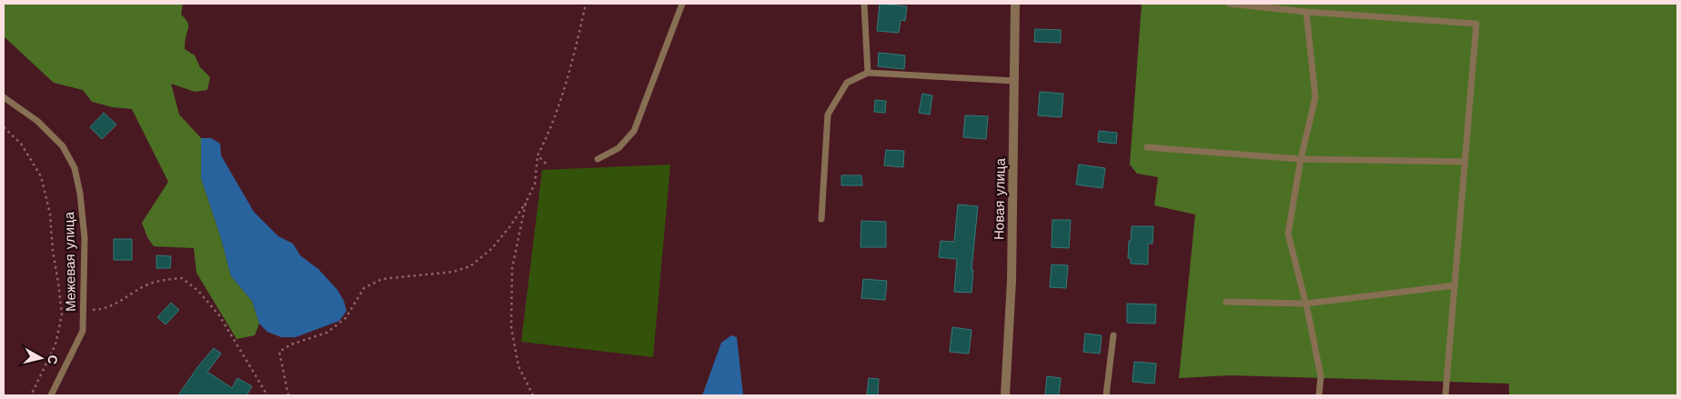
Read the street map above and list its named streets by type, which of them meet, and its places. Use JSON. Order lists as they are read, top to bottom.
{
  "streets": {
    "street": ["Новая улица"],
    "lane": ["Межевая улица"]
  },
  "north": "right"
}
